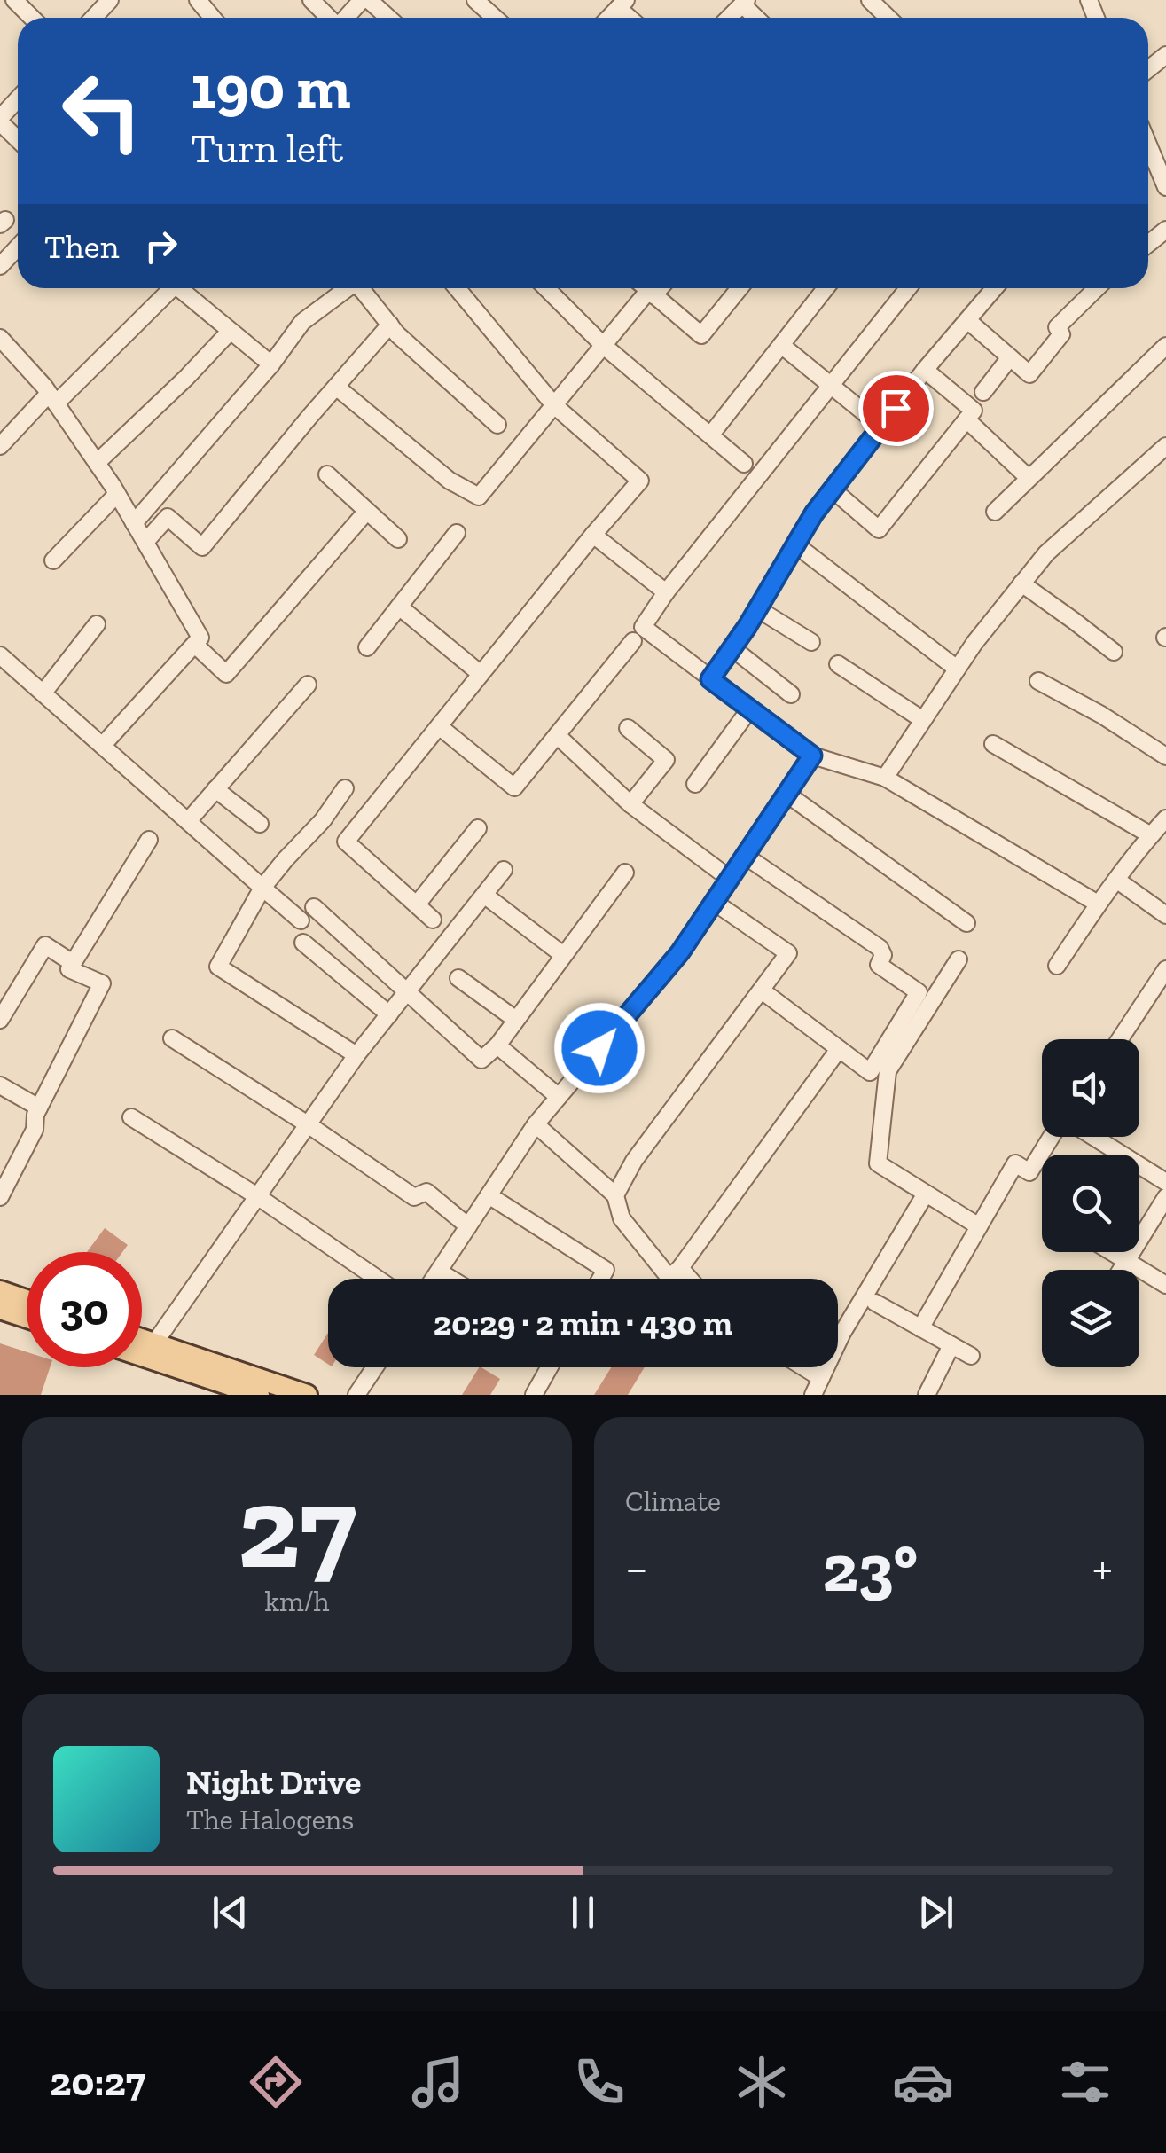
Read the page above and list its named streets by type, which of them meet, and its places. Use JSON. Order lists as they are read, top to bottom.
{
  "page": {
    "turn": ["190 m", "Turn left"],
    "then": "Then",
    "limit": "30",
    "trip": "20:29 · 2 min · 430 m",
    "tile": [
      ["27", "km/h"],
      "Climate"
    ],
    "heat": ["−", "23°", "+"],
    "song": ["Night Drive", "The Halogens"],
    "tabs": "20:27"
  }
}
